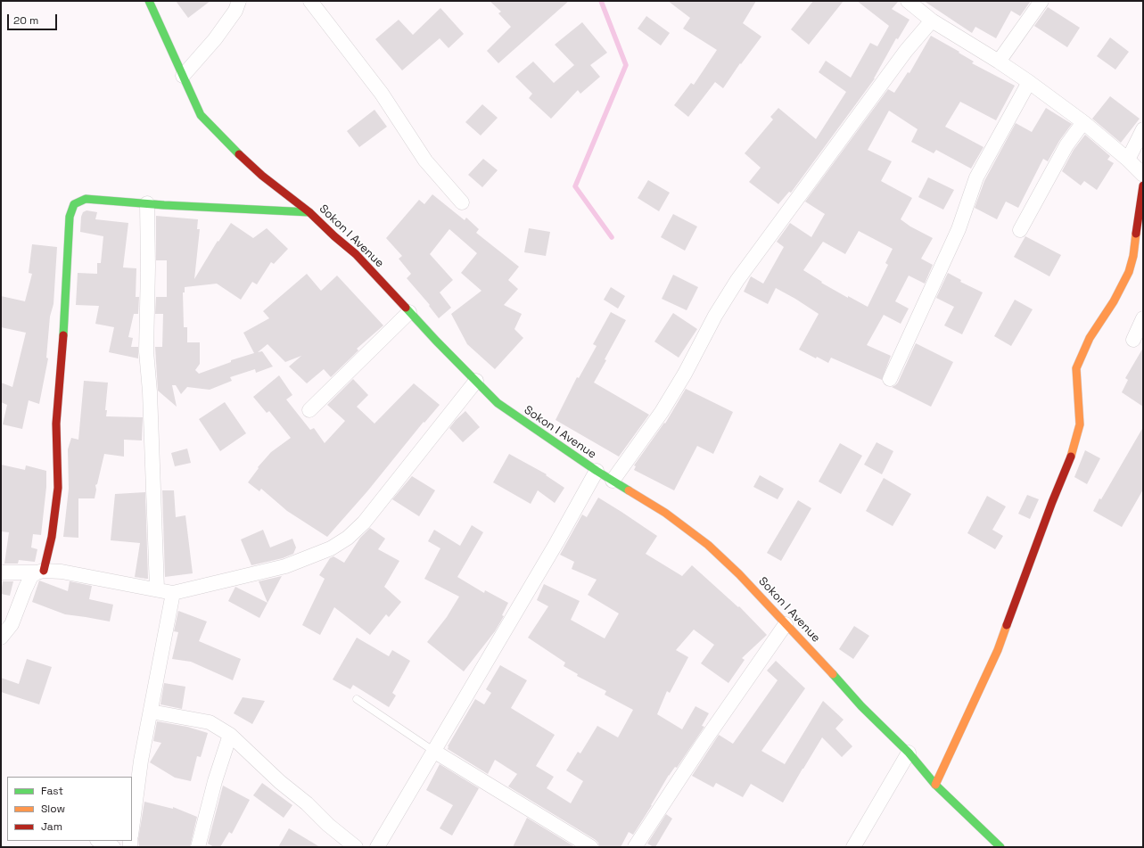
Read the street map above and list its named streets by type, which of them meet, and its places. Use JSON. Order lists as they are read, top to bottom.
{
  "streets": {
    "street": ["Sokon I Avenue"]
  },
  "legend": ["Fast", "Slow", "Jam"],
  "scale_bar": "20 m"
}
